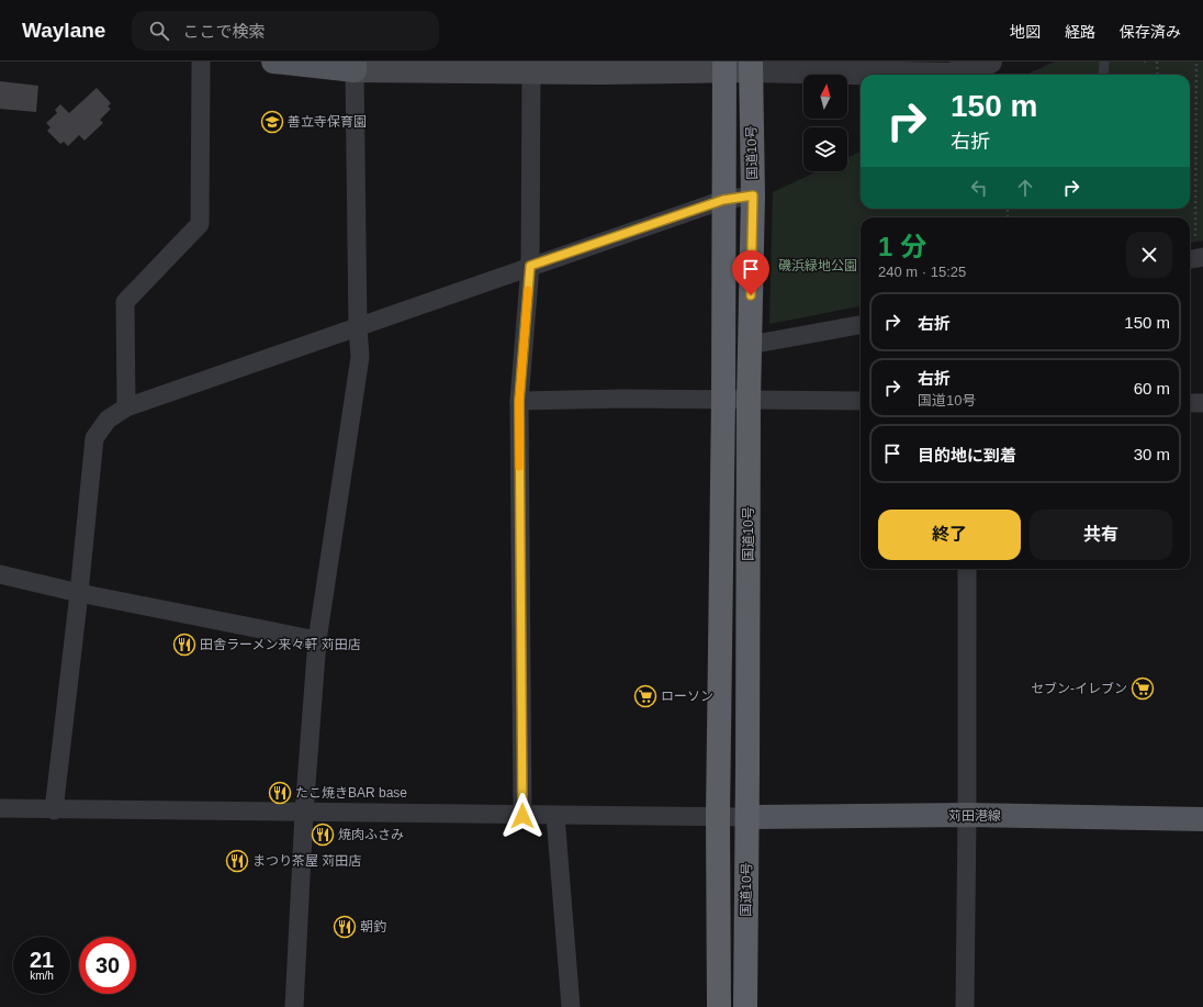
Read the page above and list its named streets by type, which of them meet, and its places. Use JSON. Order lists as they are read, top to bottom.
{
  "streets": {
    "highway": ["国道10号"],
    "main road": ["苅田港線"]
  },
  "crossings": [
    ["国道10号", "苅田港線"]
  ],
  "parks": ["磯浜緑地公園"],
  "places": {
    "school or university": ["善立寺保育園"],
    "restaurant": [
      "田舎ラーメン来々軒 苅田店",
      "たこ焼きBAR base",
      "焼肉ふさみ",
      "まつり茶屋 苅田店",
      "朝釣"
    ],
    "supermarket": ["セブン-イレブン", "ローソン"]
  },
  "north": "top",
  "page": {
    "header": "Waylane",
    "search": "ここで検索",
    "nav": ["地図", "経路", "保存済み"],
    "turn": ["150 m", "右折"],
    "heading": ["1 分", "240 m · 15:25"],
    "list": [
      {
        "name": "右折",
        "value": "150 m"
      },
      {
        "name": "右折",
        "note": "国道10号",
        "value": "60 m"
      },
      {
        "name": "目的地に到着",
        "value": "30 m"
      }
    ],
    "buttons": ["終了", "共有"],
    "speed": "21 km/h",
    "limit": "30"
  }
}
